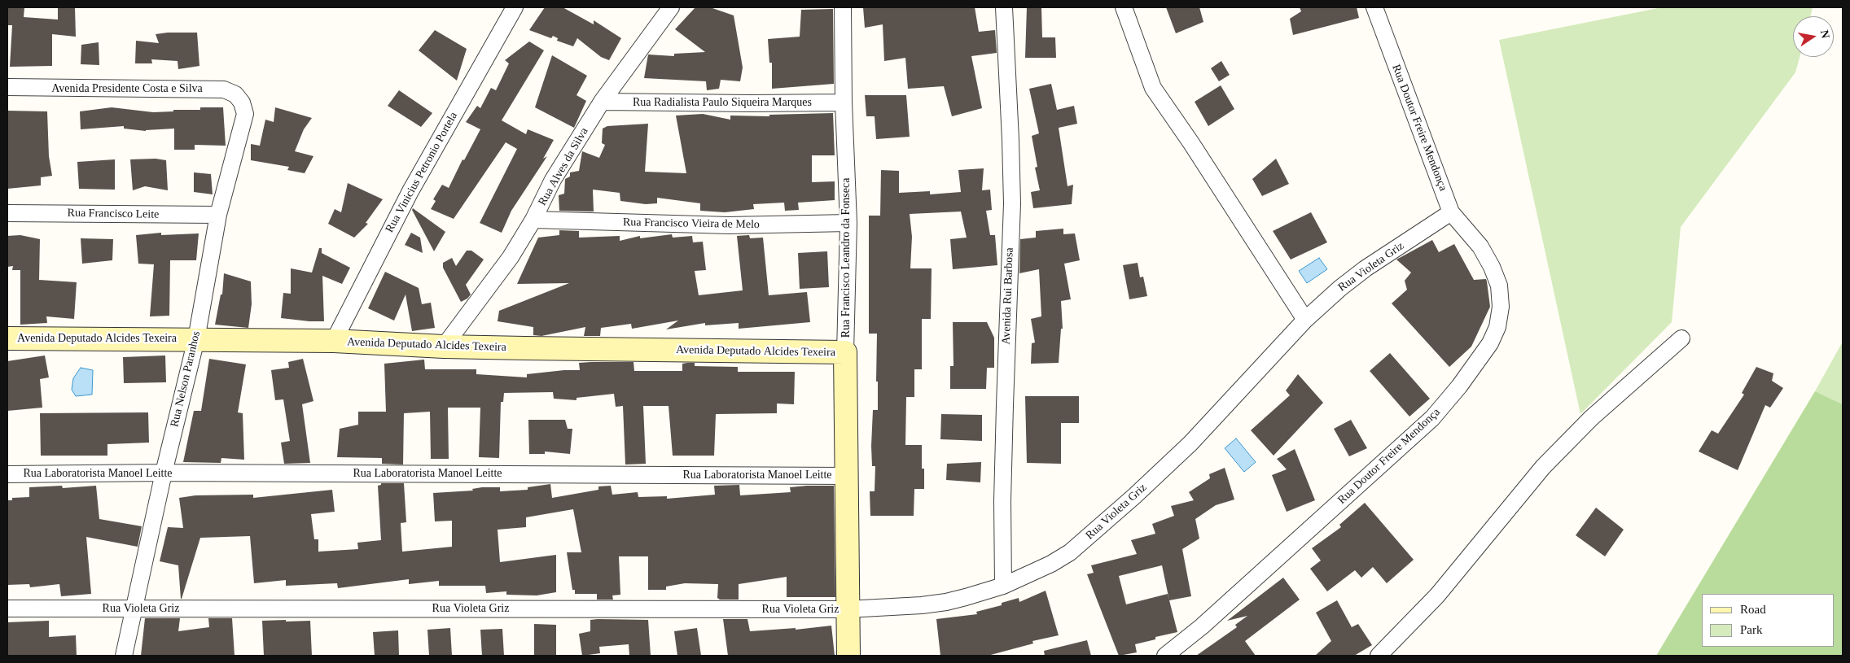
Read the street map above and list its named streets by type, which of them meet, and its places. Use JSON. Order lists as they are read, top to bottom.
{
  "streets": {
    "main road": ["Rua Francisco Leandro da Fonseca", "Avenida Deputado Alcides Texeira"],
    "street": [
      "Avenida Presidente Costa e Silva",
      "Rua Radialista Paulo Siqueira Marques",
      "Rua Doutor Freire Mendonça",
      "Rua Alves da Silva",
      "Rua Vinicius Petronio Portela",
      "Rua Francisco Leite",
      "Rua Francisco Vieira de Melo",
      "Rua Violeta Griz",
      "Avenida Rui Barbosa",
      "Rua Nelson Paranhos",
      "Rua Laboratorista Manoel Leitte"
    ]
  },
  "crossings": [
    ["Avenida Presidente Costa e Silva", "Rua Nelson Paranhos"],
    ["Rua Radialista Paulo Siqueira Marques", "Rua Alves da Silva"],
    ["Rua Radialista Paulo Siqueira Marques", "Rua Francisco Leandro da Fonseca"],
    ["Rua Doutor Freire Mendonça", "Rua Violeta Griz"],
    ["Rua Alves da Silva", "Rua Francisco Vieira de Melo"],
    ["Rua Alves da Silva", "Avenida Deputado Alcides Texeira"],
    ["Rua Vinicius Petronio Portela", "Avenida Deputado Alcides Texeira"],
    ["Rua Francisco Leite", "Rua Nelson Paranhos"],
    ["Rua Francisco Vieira de Melo", "Rua Francisco Leandro da Fonseca"],
    ["Rua Francisco Leandro da Fonseca", "Rua Violeta Griz"],
    ["Rua Francisco Leandro da Fonseca", "Avenida Deputado Alcides Texeira"],
    ["Rua Francisco Leandro da Fonseca", "Rua Laboratorista Manoel Leitte"],
    ["Rua Violeta Griz", "Avenida Rui Barbosa"],
    ["Rua Violeta Griz", "Rua Nelson Paranhos"],
    ["Avenida Deputado Alcides Texeira", "Rua Nelson Paranhos"],
    ["Rua Nelson Paranhos", "Rua Laboratorista Manoel Leitte"]
  ],
  "legend": ["Road", "Park"],
  "north": "right"
}
